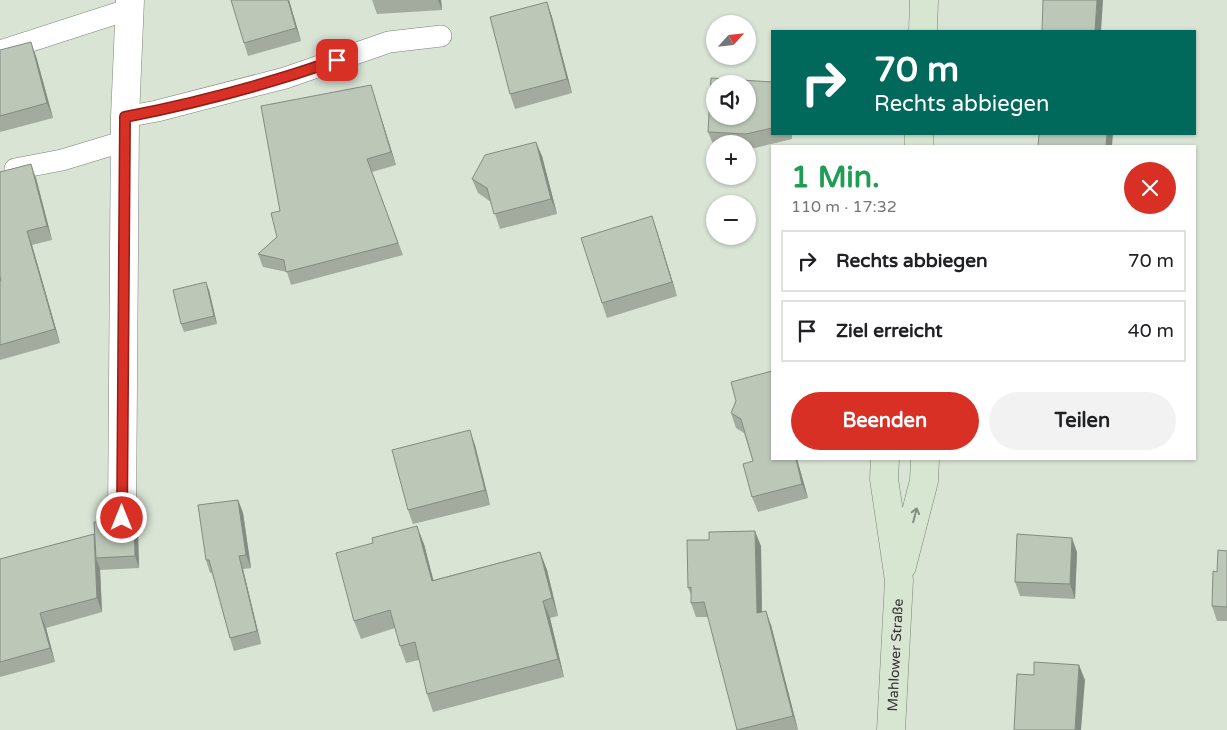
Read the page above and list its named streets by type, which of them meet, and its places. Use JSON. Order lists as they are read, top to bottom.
{
  "streets": {
    "main road": ["Mahlower Straße"]
  },
  "north": "top right",
  "page": {
    "map_buttons": ["+", "−"],
    "turn": ["70 m", "Rechts abbiegen"],
    "heading": ["1 Min.", "110 m · 17:32"],
    "list": [
      {
        "name": "Rechts abbiegen",
        "value": "70 m"
      },
      {
        "name": "Ziel erreicht",
        "value": "40 m"
      }
    ],
    "buttons": ["Beenden", "Teilen"]
  }
}
